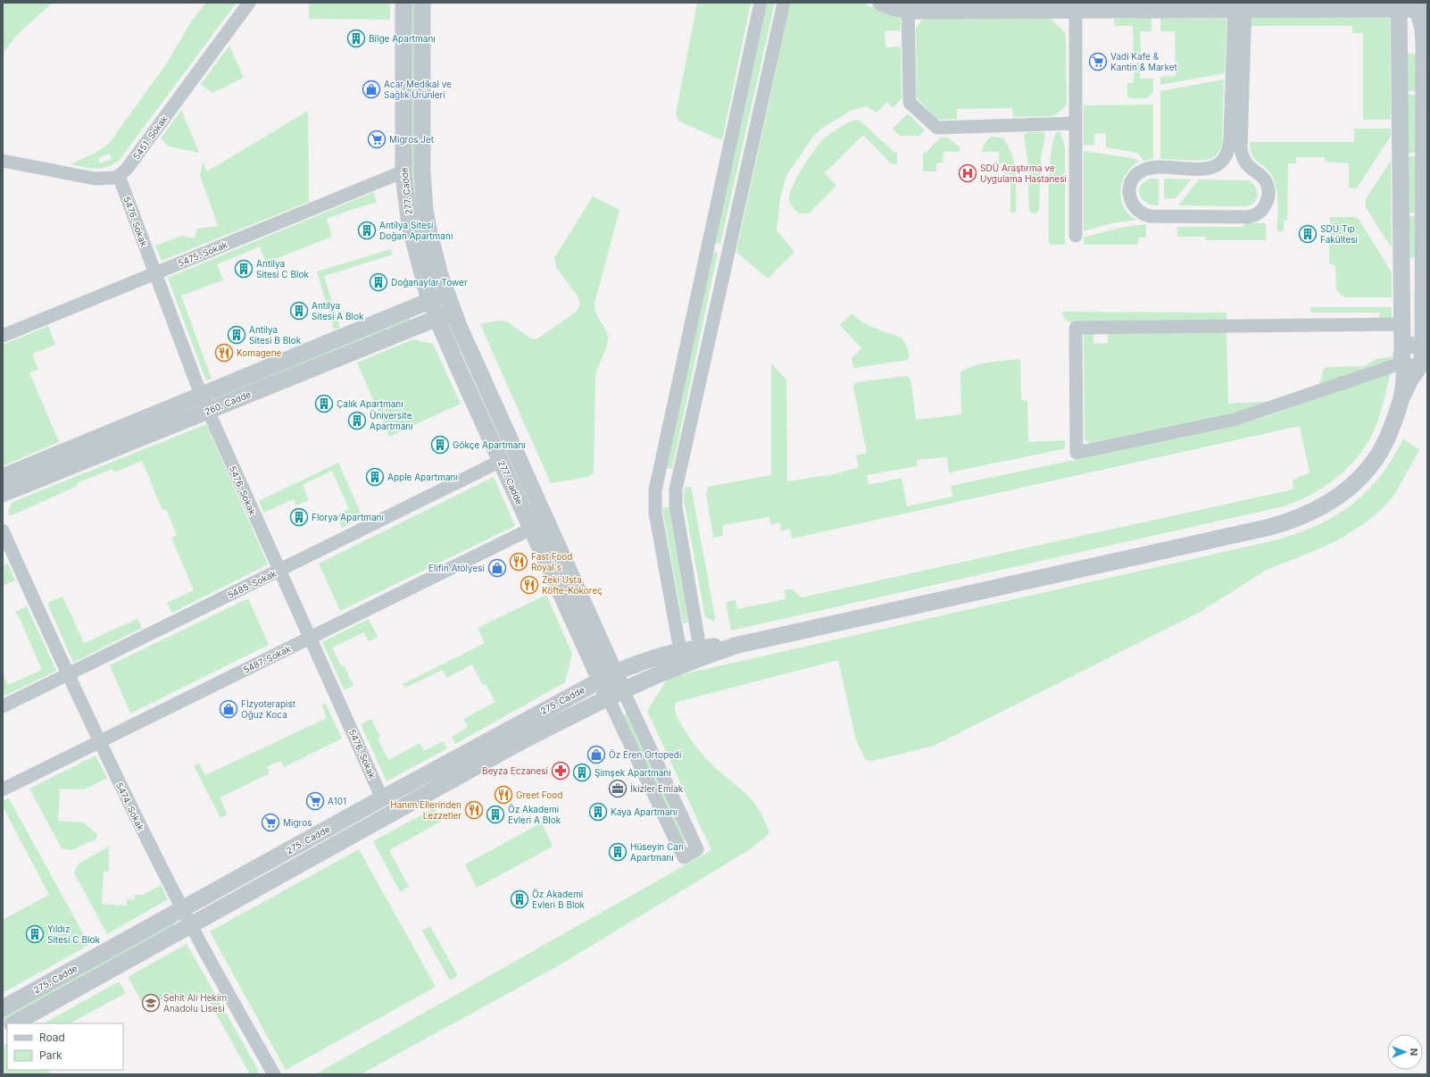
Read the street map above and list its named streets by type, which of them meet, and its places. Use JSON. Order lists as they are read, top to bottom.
{
  "streets": {
    "street": [
      "5451. Sokak",
      "277. Cadde",
      "5476. Sokak",
      "5475. Sokak",
      "260. Cadde",
      "5485. Sokak",
      "5487. Sokak",
      "275. Cadde",
      "5474. Sokak"
    ]
  },
  "crossings": [
    ["5451. Sokak", "5476. Sokak"],
    ["277. Cadde", "5475. Sokak"],
    ["277. Cadde", "260. Cadde"],
    ["277. Cadde", "5485. Sokak"],
    ["277. Cadde", "5487. Sokak"],
    ["277. Cadde", "275. Cadde"],
    ["5476. Sokak", "5475. Sokak"],
    ["5476. Sokak", "260. Cadde"],
    ["5476. Sokak", "5485. Sokak"],
    ["5476. Sokak", "5487. Sokak"],
    ["5476. Sokak", "275. Cadde"],
    ["5485. Sokak", "5474. Sokak"],
    ["5487. Sokak", "5474. Sokak"],
    ["275. Cadde", "5474. Sokak"]
  ],
  "places": {
    "building": [
      "Bilge Apartmanı",
      "Antilya Sitesi Doğan Apartmanı",
      "SDÜ Tıp Fakültesi",
      "Antilya Sitesi C Blok",
      "Doğanaylar Tower",
      "Antilya Sitesi A Blok",
      "Antilya Sitesi B Blok",
      "Çalık Apartmanı",
      "Üniversite Apartmanı",
      "Gökçe Apartmanı",
      "Apple Apartmanı",
      "Florya Apartmanı",
      "Şimşek Apartmanı",
      "Kaya Apartmanı",
      "Öz Akademi Evleri A Blok",
      "Hüseyin Can Apartmanı",
      "Öz Akademi Evleri B Blok",
      "Yıldız Sitesi C Blok"
    ],
    "supermarket": [
      "Vadi Kafe & Kantin & Market",
      "Migros Jet",
      "A101",
      "Migros"
    ],
    "shop": [
      "Acar Medikal ve Sağlık Ürünleri",
      "Elifin Atölyesi",
      "Fİzyoterapist Oğuz Koca",
      "Öz Eren Ortopedi"
    ],
    "hospital": ["SDÜ Araştırma ve Uygulama Hastanesi"],
    "restaurant": [
      "Komagene",
      "Fast Food Royal's",
      "Zeki Usta Köfte-Kokoreç",
      "Greet Food",
      "Hanım Ellerinden Lezzetler"
    ],
    "pharmacy": ["Beyza Eczanesi"],
    "office": ["İkizler Emlak"],
    "school or university": ["Şehit Ali Hekim Anadolu Lisesi"]
  },
  "legend": ["Road", "Park"],
  "north": "right"
}
